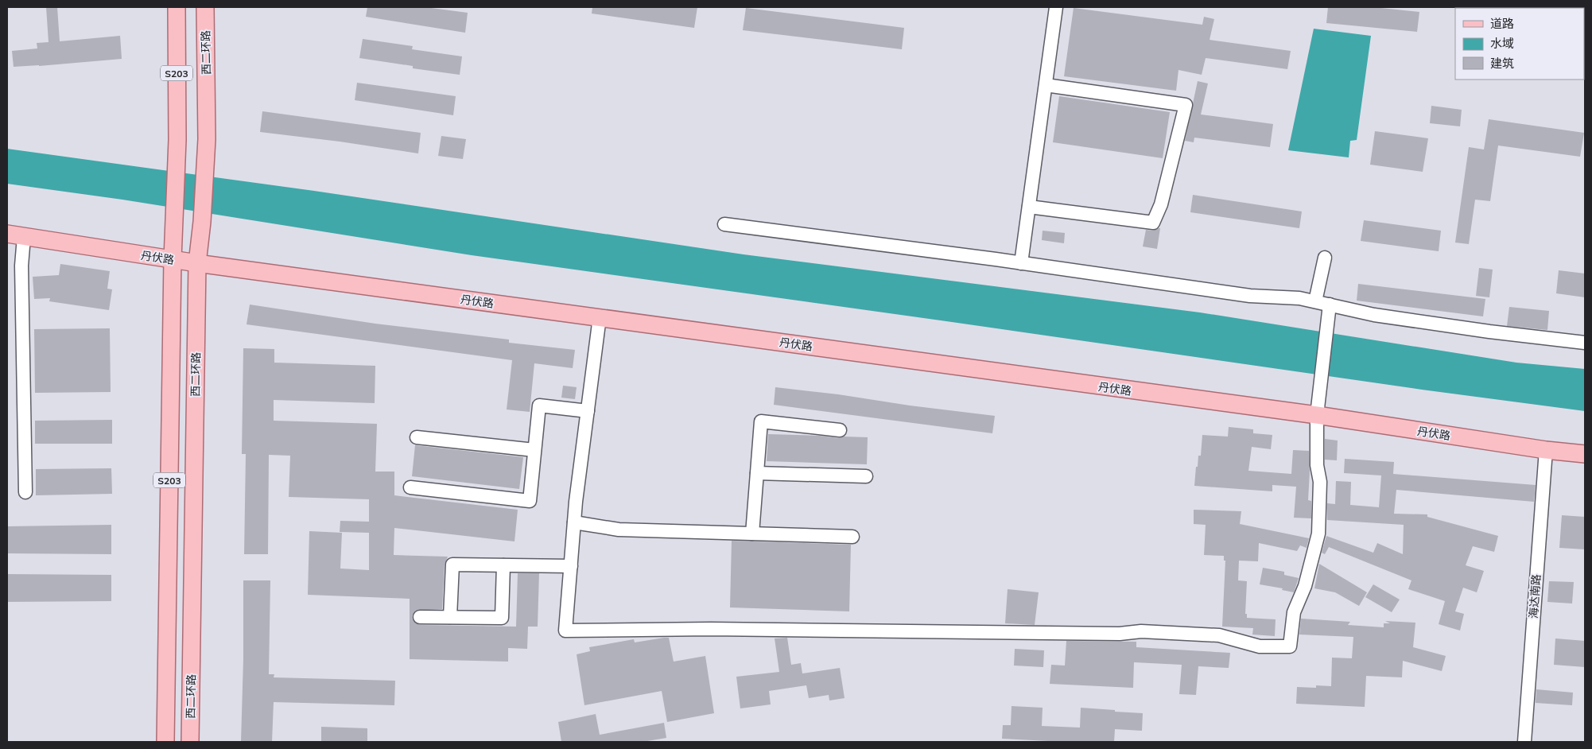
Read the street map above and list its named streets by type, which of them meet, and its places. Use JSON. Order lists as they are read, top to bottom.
{
  "streets": {
    "main road": ["西二环路", "S203", "丹伏路"],
    "street": ["海达南路"]
  },
  "crossings": [
    ["西二环路", "丹伏路"],
    ["S203", "丹伏路"],
    ["丹伏路", "海达南路"]
  ],
  "legend": ["道路", "水域", "建筑"]
}
